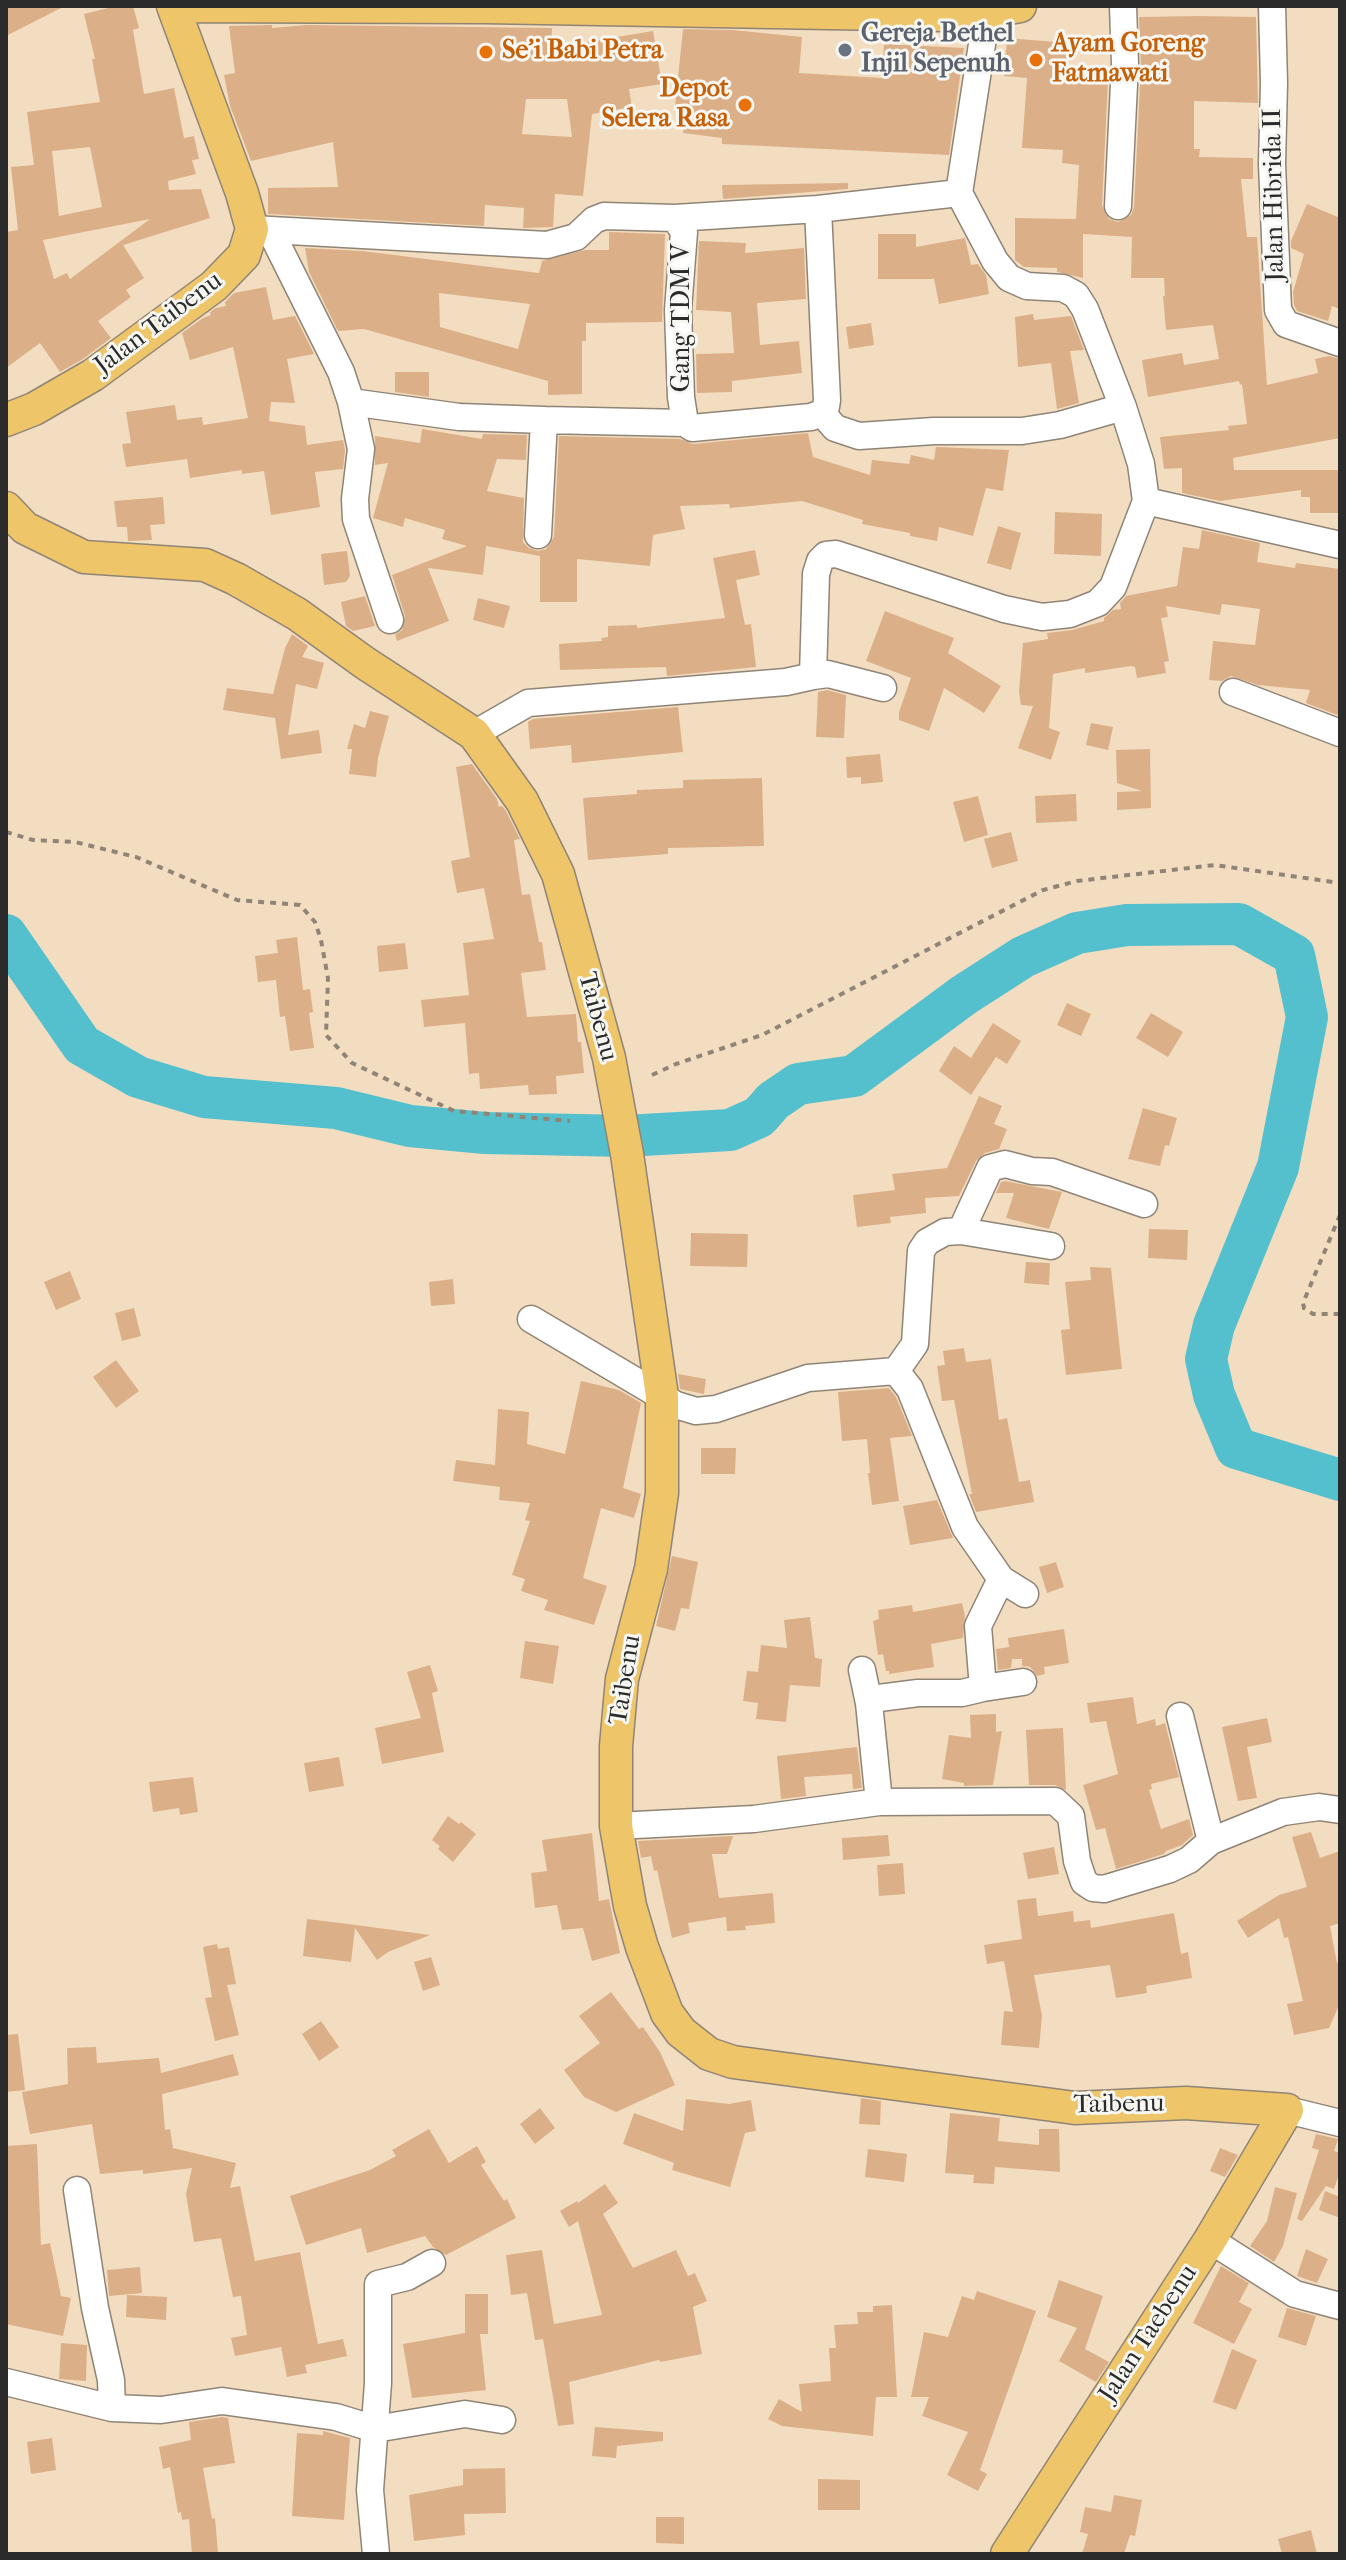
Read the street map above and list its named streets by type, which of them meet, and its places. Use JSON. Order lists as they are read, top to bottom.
{
  "streets": {
    "main road": ["Jalan Taibenu", "Taibenu", "Jalan Taebenu"],
    "street": ["Jalan Hibrida II", "Gang TDM V"]
  },
  "crossings": [
    ["Gang TDM V", "Jalan Taibenu"],
    ["Taibenu", "Jalan Taebenu"]
  ],
  "places": [
    "Gereja Bethel Injil Sepenuh",
    "Se'i Babi Petra",
    "Ayam Goreng Fatmawati",
    "Depot Selera Rasa"
  ]
}
